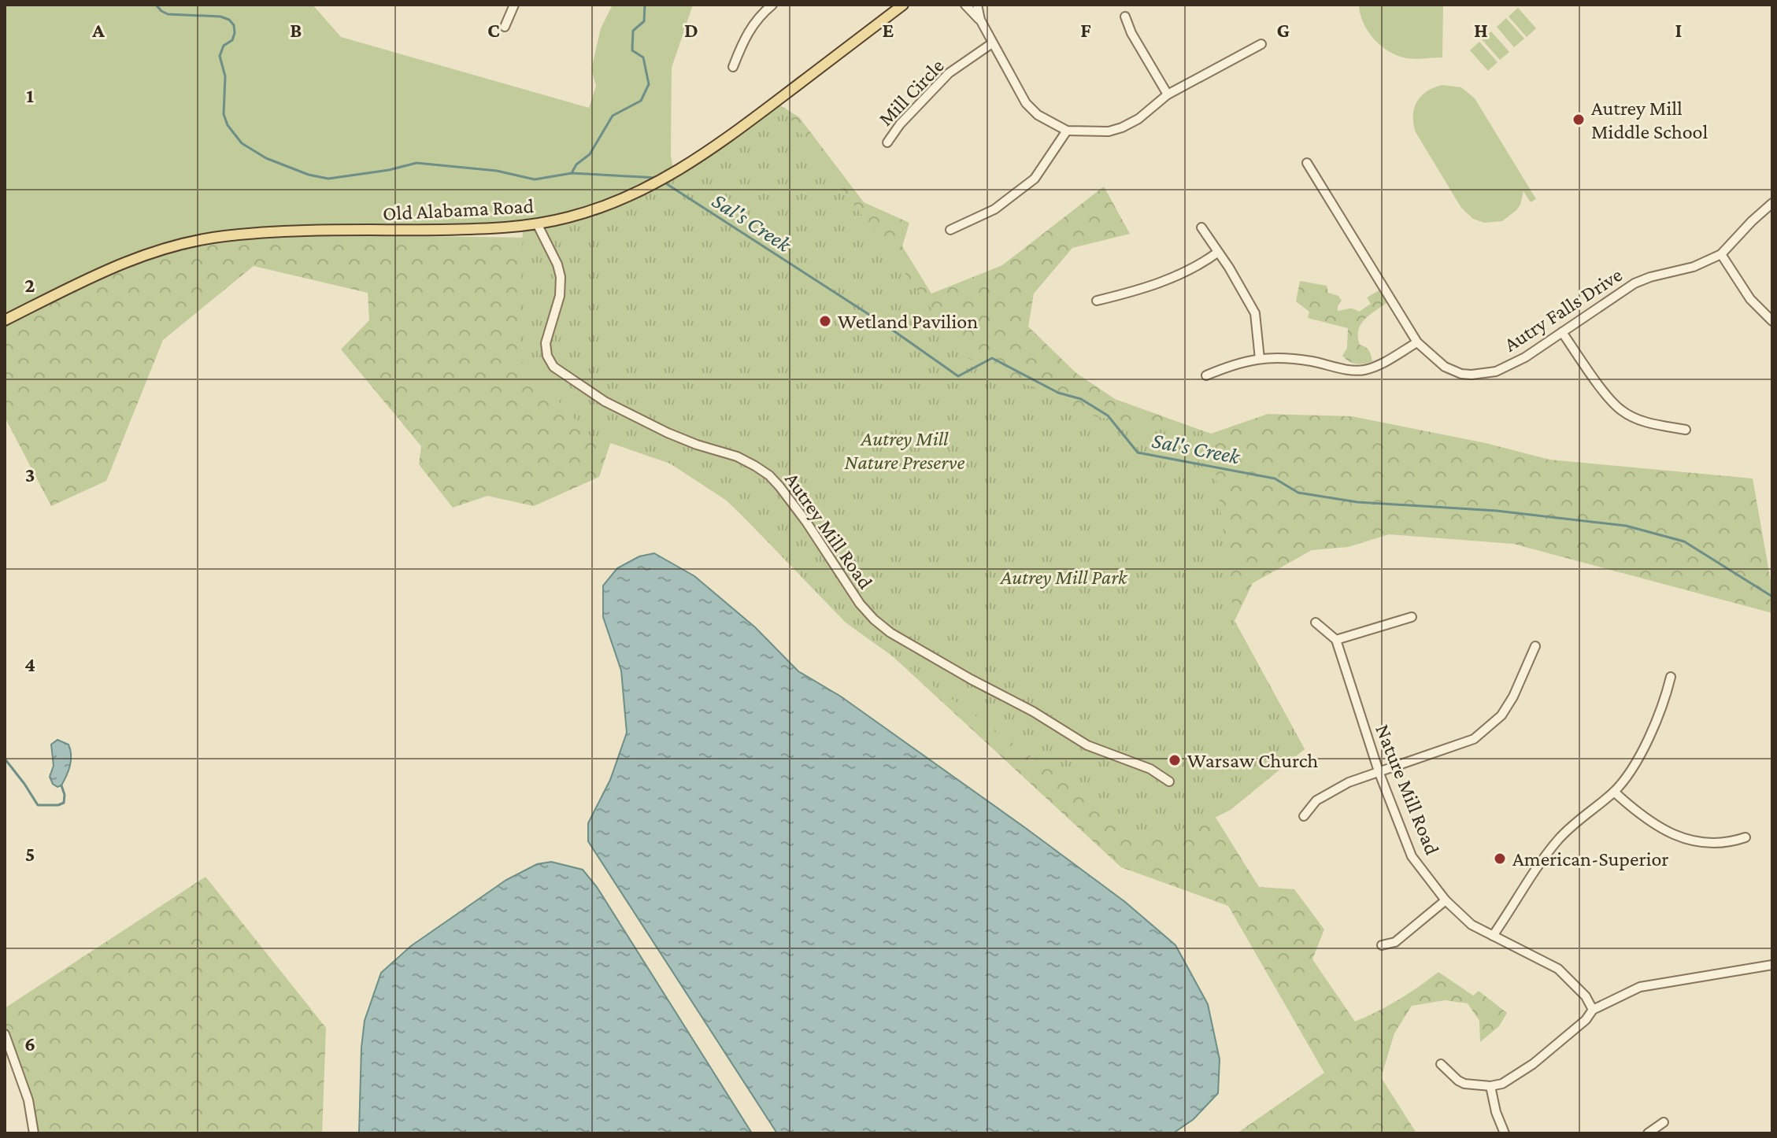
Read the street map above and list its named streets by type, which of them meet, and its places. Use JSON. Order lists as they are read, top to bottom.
{
  "streets": {
    "main road": ["Old Alabama Road"],
    "street": [
      "Mill Circle",
      "Autry Falls Drive",
      "Autrey Mill Road",
      "Nature Mill Road"
    ]
  },
  "crossings": [
    ["Old Alabama Road", "Autrey Mill Road"]
  ],
  "water": ["Sal's Creek"],
  "parks": ["Autrey Mill Nature Preserve", "Autrey Mill Park"],
  "places": [
    "Autrey Mill Middle School",
    "Wetland Pavilion",
    "Warsaw Church",
    "American-Superior"
  ],
  "grid": {
    "columns": [
      "A",
      "B",
      "C",
      "D",
      "E",
      "F",
      "G",
      "H",
      "I"
    ],
    "rows": [
      "1",
      "2",
      "3",
      "4",
      "5",
      "6"
    ]
  }
}
